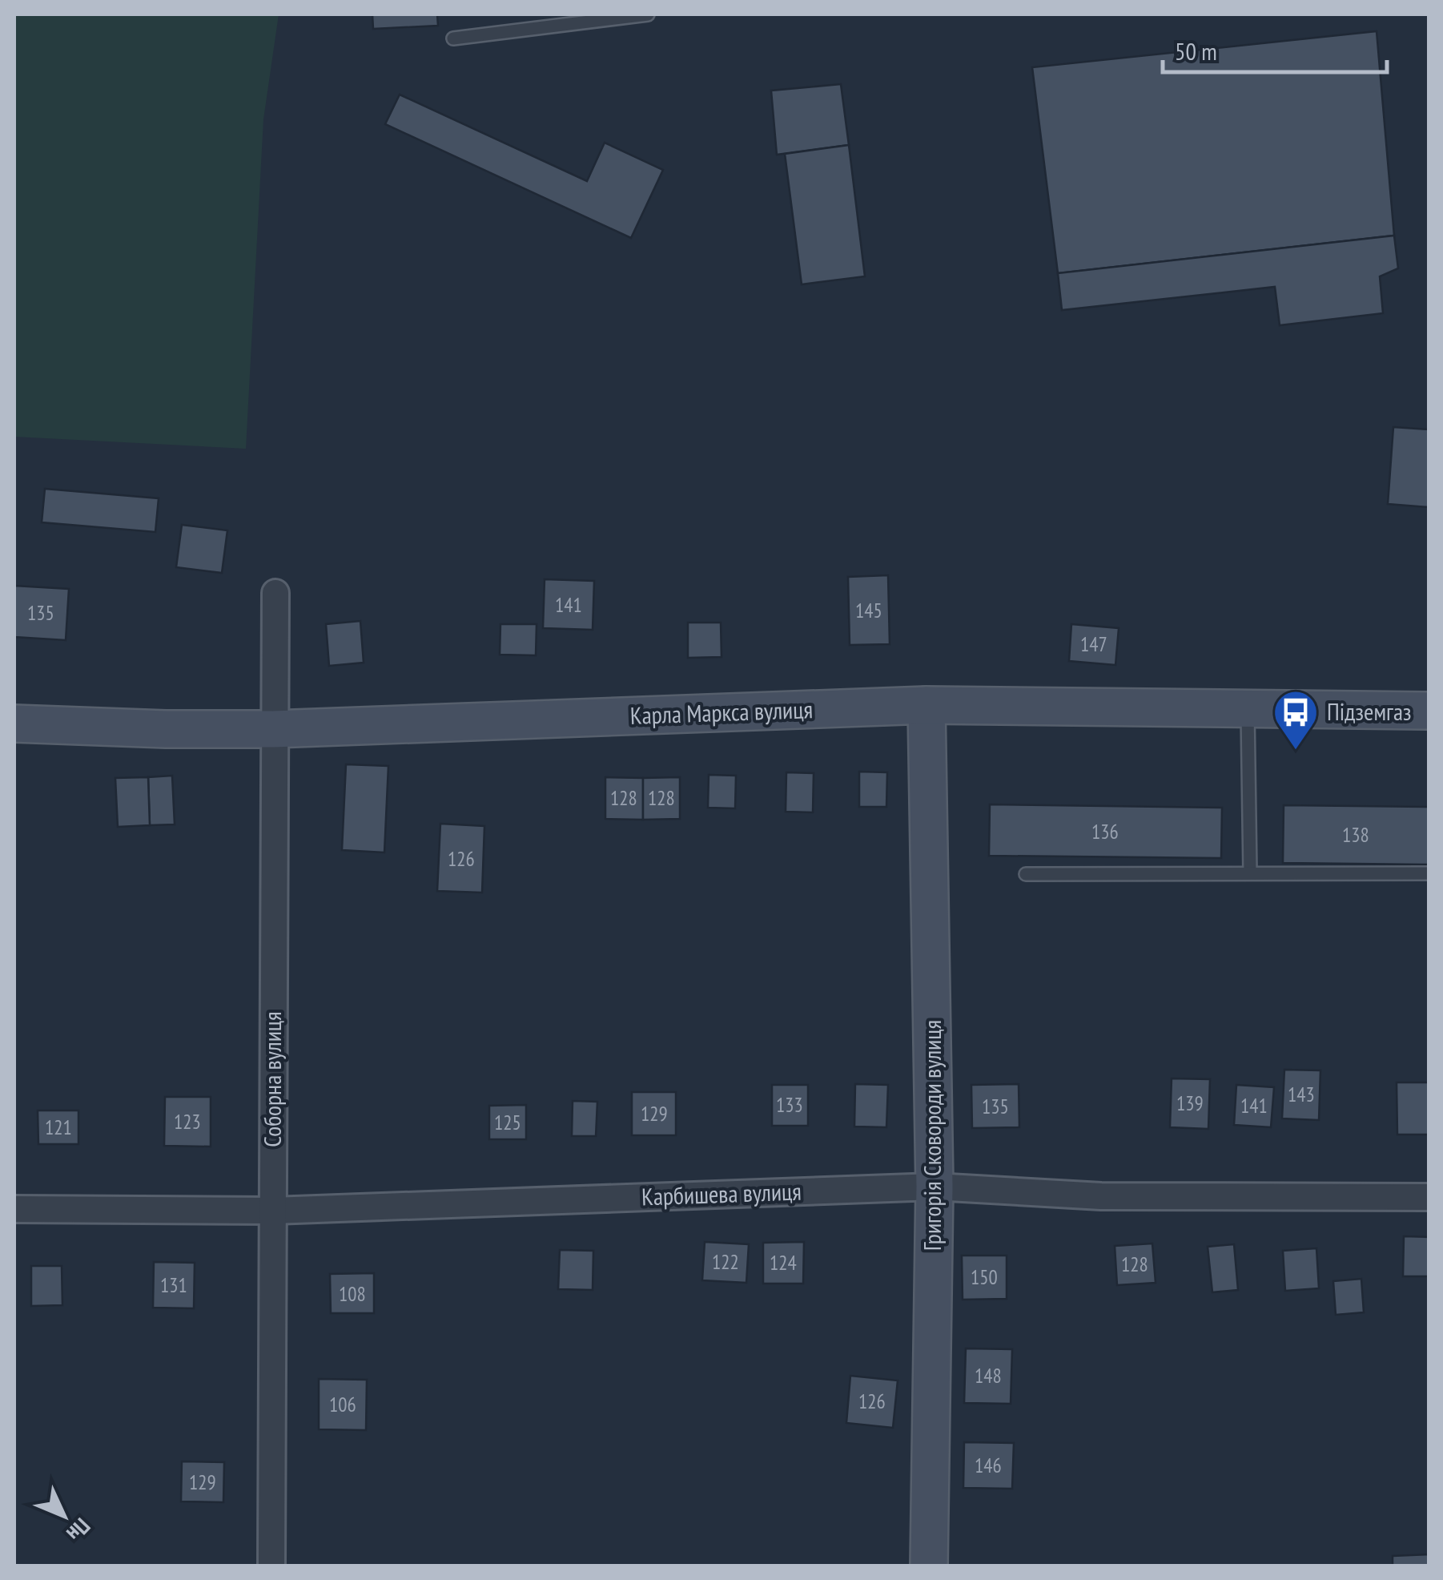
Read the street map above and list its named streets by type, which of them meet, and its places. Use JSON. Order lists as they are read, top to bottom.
{
  "streets": {
    "street": [
      "Карла Маркса вулиця",
      "Соборна вулиця",
      "Григорія Сковороди вулиця",
      "Карбишева вулиця"
    ]
  },
  "crossings": [
    ["Карла Маркса вулиця", "Соборна вулиця"],
    ["Карла Маркса вулиця", "Григорія Сковороди вулиця"],
    ["Соборна вулиця", "Карбишева вулиця"],
    ["Григорія Сковороди вулиця", "Карбишева вулиця"]
  ],
  "places": {
    "bus stop": ["Підземгаз"]
  },
  "house_numbers": [
    "141",
    "145",
    "135",
    "147",
    "128",
    "128",
    "136",
    "138",
    "126",
    "143",
    "139",
    "133",
    "141",
    "135",
    "129",
    "123",
    "125",
    "121",
    "122",
    "124",
    "128",
    "150",
    "131",
    "108",
    "148",
    "126",
    "106",
    "146",
    "129"
  ],
  "scale_bar": "50 m",
  "north": "bottom right"
}
